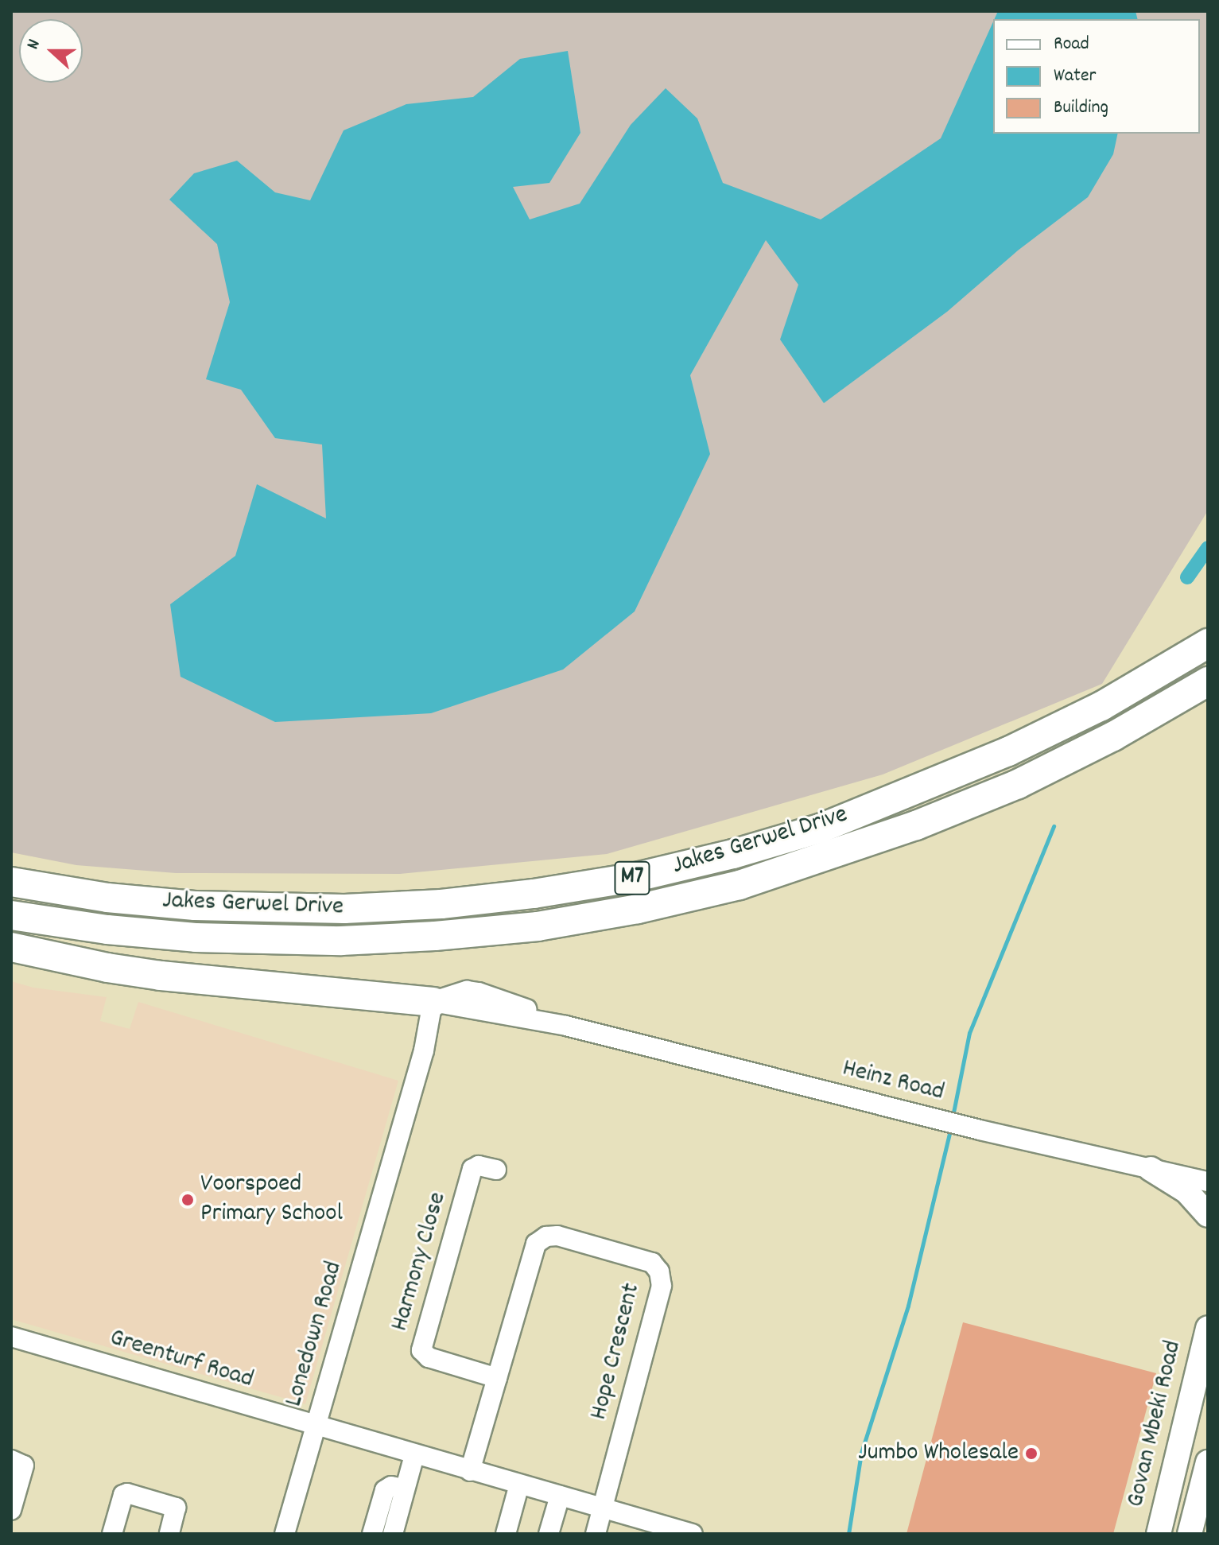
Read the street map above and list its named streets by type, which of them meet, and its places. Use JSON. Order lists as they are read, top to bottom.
{
  "streets": {
    "highway": ["Jakes Gerwel Drive", "M7"],
    "main road": ["Govan Mbeki Road"],
    "street": [
      "Heinz Road",
      "Harmony Close",
      "Lonedown Road",
      "Hope Crescent",
      "Greenturf Road"
    ]
  },
  "crossings": [
    ["Heinz Road", "Lonedown Road"],
    ["Harmony Close", "Hope Crescent"],
    ["Lonedown Road", "Greenturf Road"],
    ["Hope Crescent", "Greenturf Road"]
  ],
  "places": ["Voorspoed Primary School", "Jumbo Wholesale"],
  "legend": ["Road", "Water", "Building"],
  "north": "left"
}
